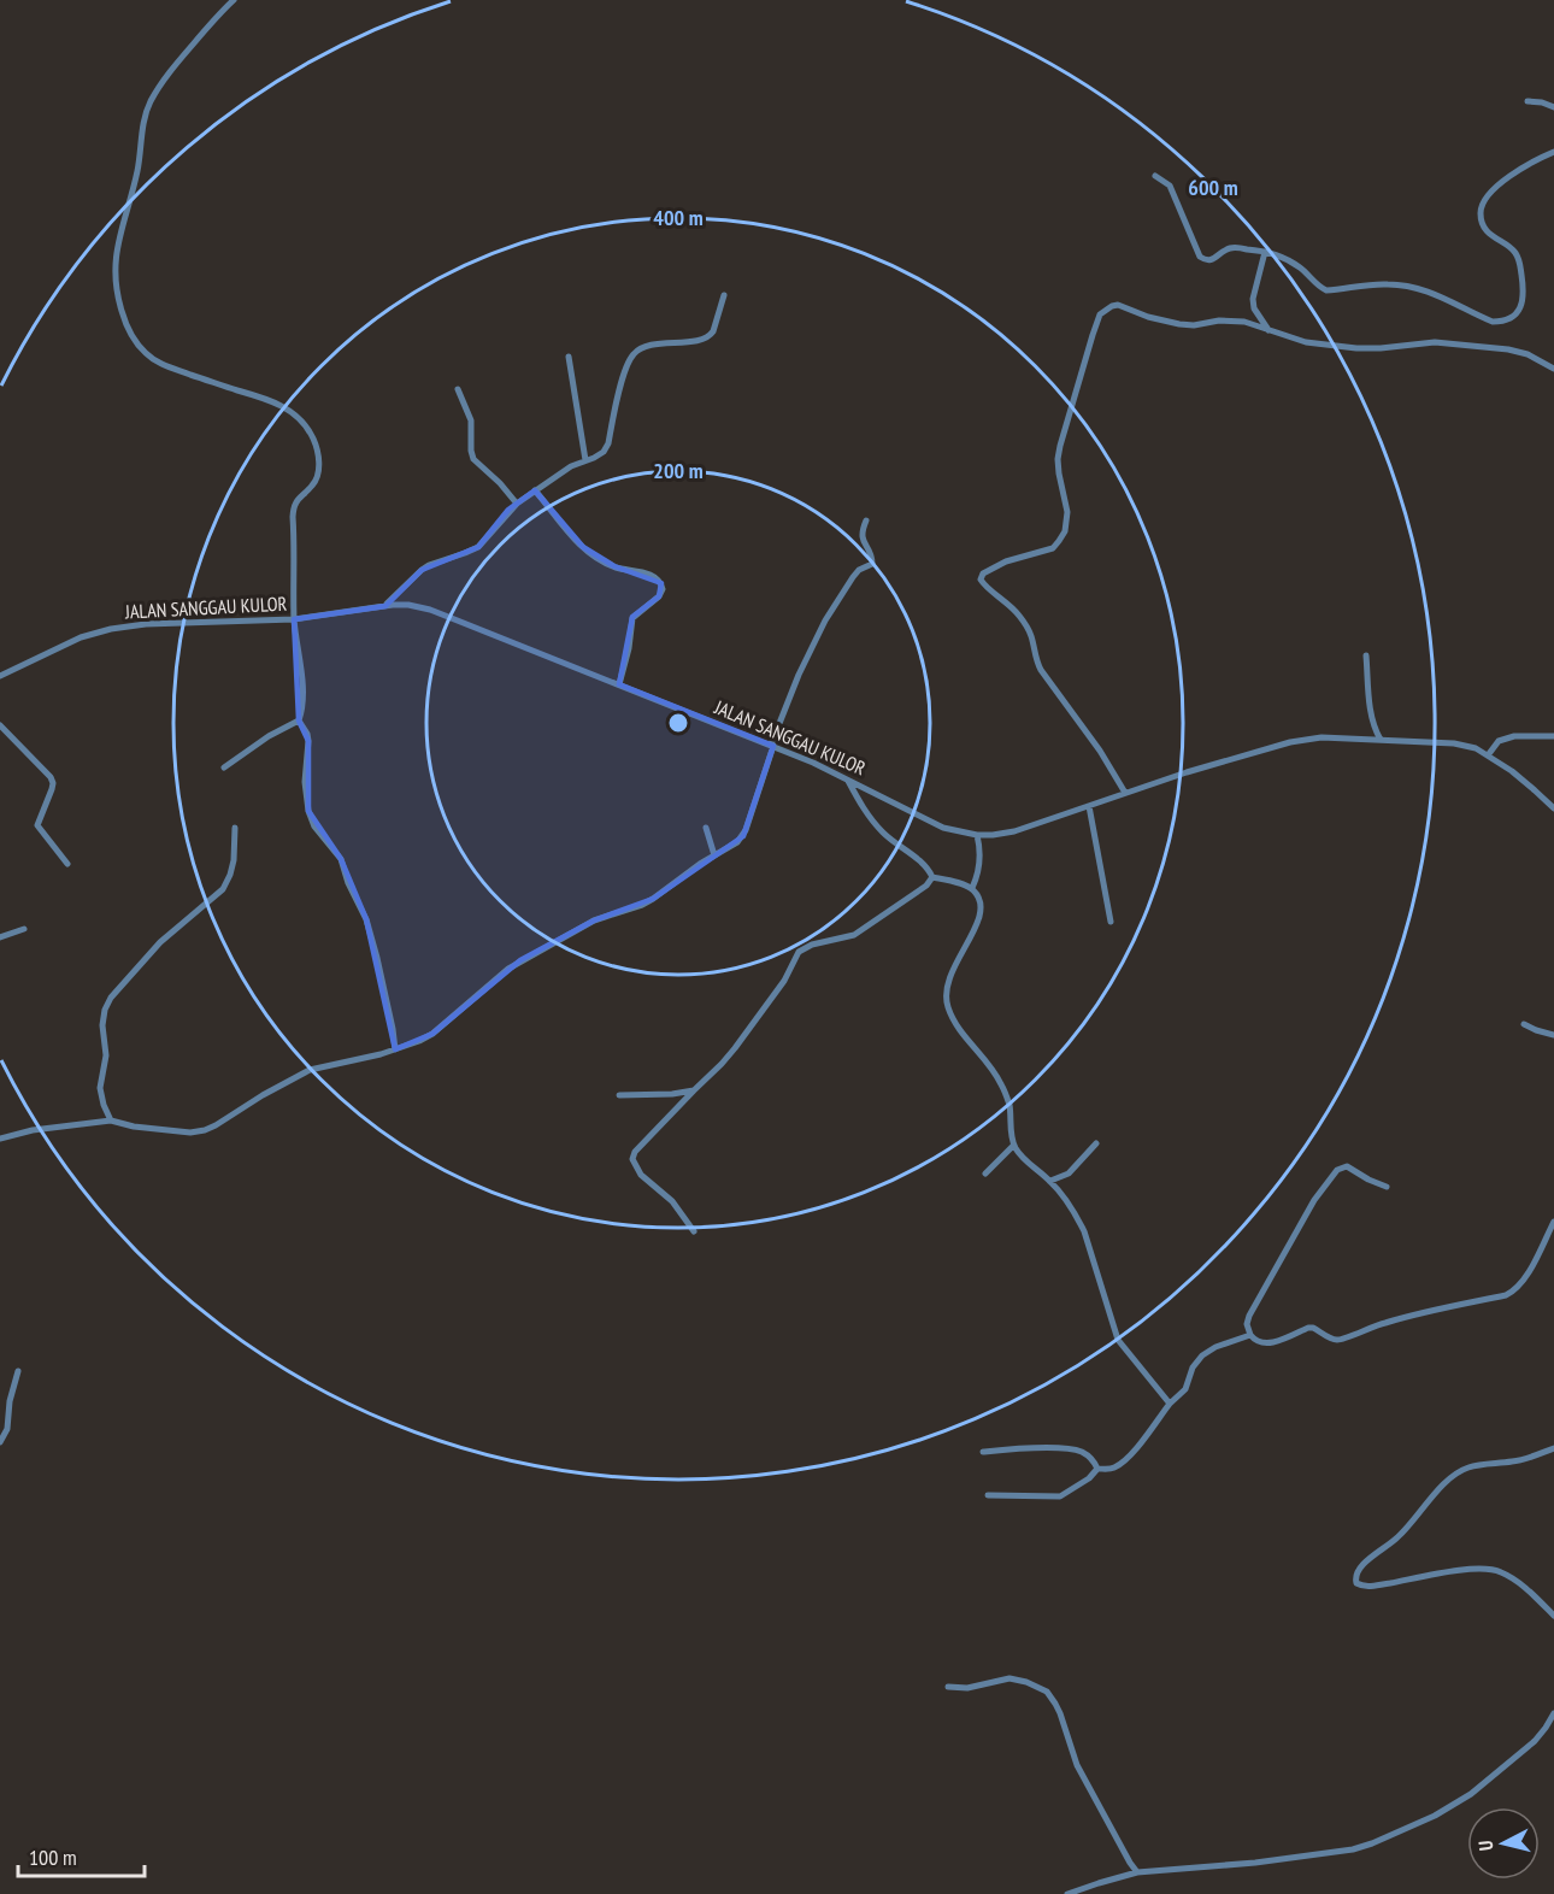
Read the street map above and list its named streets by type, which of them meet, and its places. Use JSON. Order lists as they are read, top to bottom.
{
  "streets": {
    "street": ["JALAN SANGGAU KULOR"]
  },
  "scale_bar": "100 m",
  "north": "left",
  "rings": ["600 m", "400 m", "200 m"]
}
